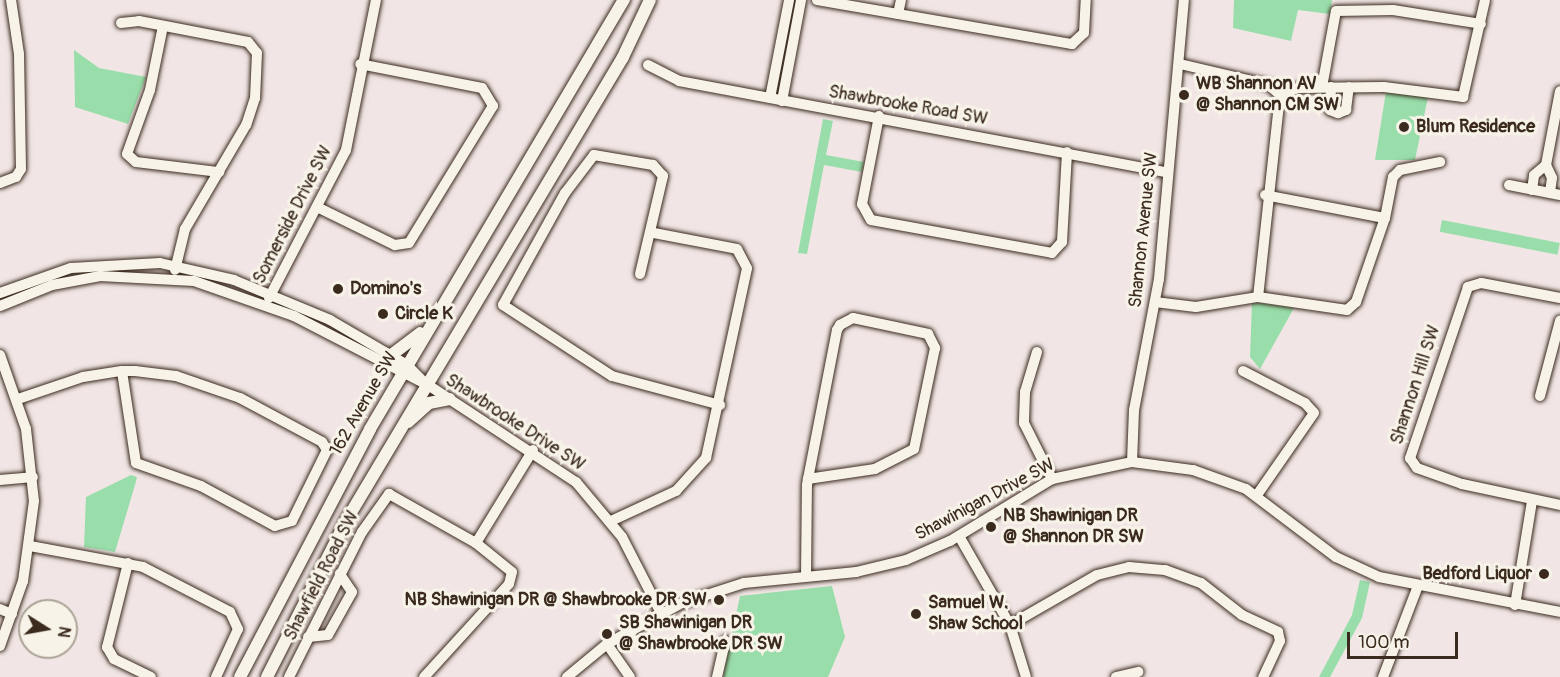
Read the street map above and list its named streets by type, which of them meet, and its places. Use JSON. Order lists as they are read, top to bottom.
{
  "streets": {
    "main road": ["162 Avenue SW"],
    "street": [
      "Shawbrooke Road SW",
      "Somerside Drive SW",
      "Shannon Avenue SW",
      "Shannon Hill SW",
      "Shawbrooke Drive SW",
      "Shawinigan Drive SW",
      "Shawfield Road SW"
    ]
  },
  "crossings": [
    ["Shawbrooke Road SW", "Shannon Avenue SW"],
    ["Shannon Avenue SW", "Shawinigan Drive SW"],
    ["162 Avenue SW", "Shawbrooke Drive SW"],
    ["Shawbrooke Drive SW", "Shawinigan Drive SW"]
  ],
  "places": [
    "WB Shannon AV @ Shannon CM SW",
    "Blum Residence",
    "Domino's",
    "Circle K",
    "NB Shawinigan DR @ Shannon DR SW",
    "Bedford Liquor",
    "NB Shawinigan DR @ Shawbrooke DR SW",
    "Samuel W. Shaw School",
    "SB Shawinigan DR @ Shawbrooke DR SW"
  ],
  "scale_bar": "100 m",
  "north": "right"
}
